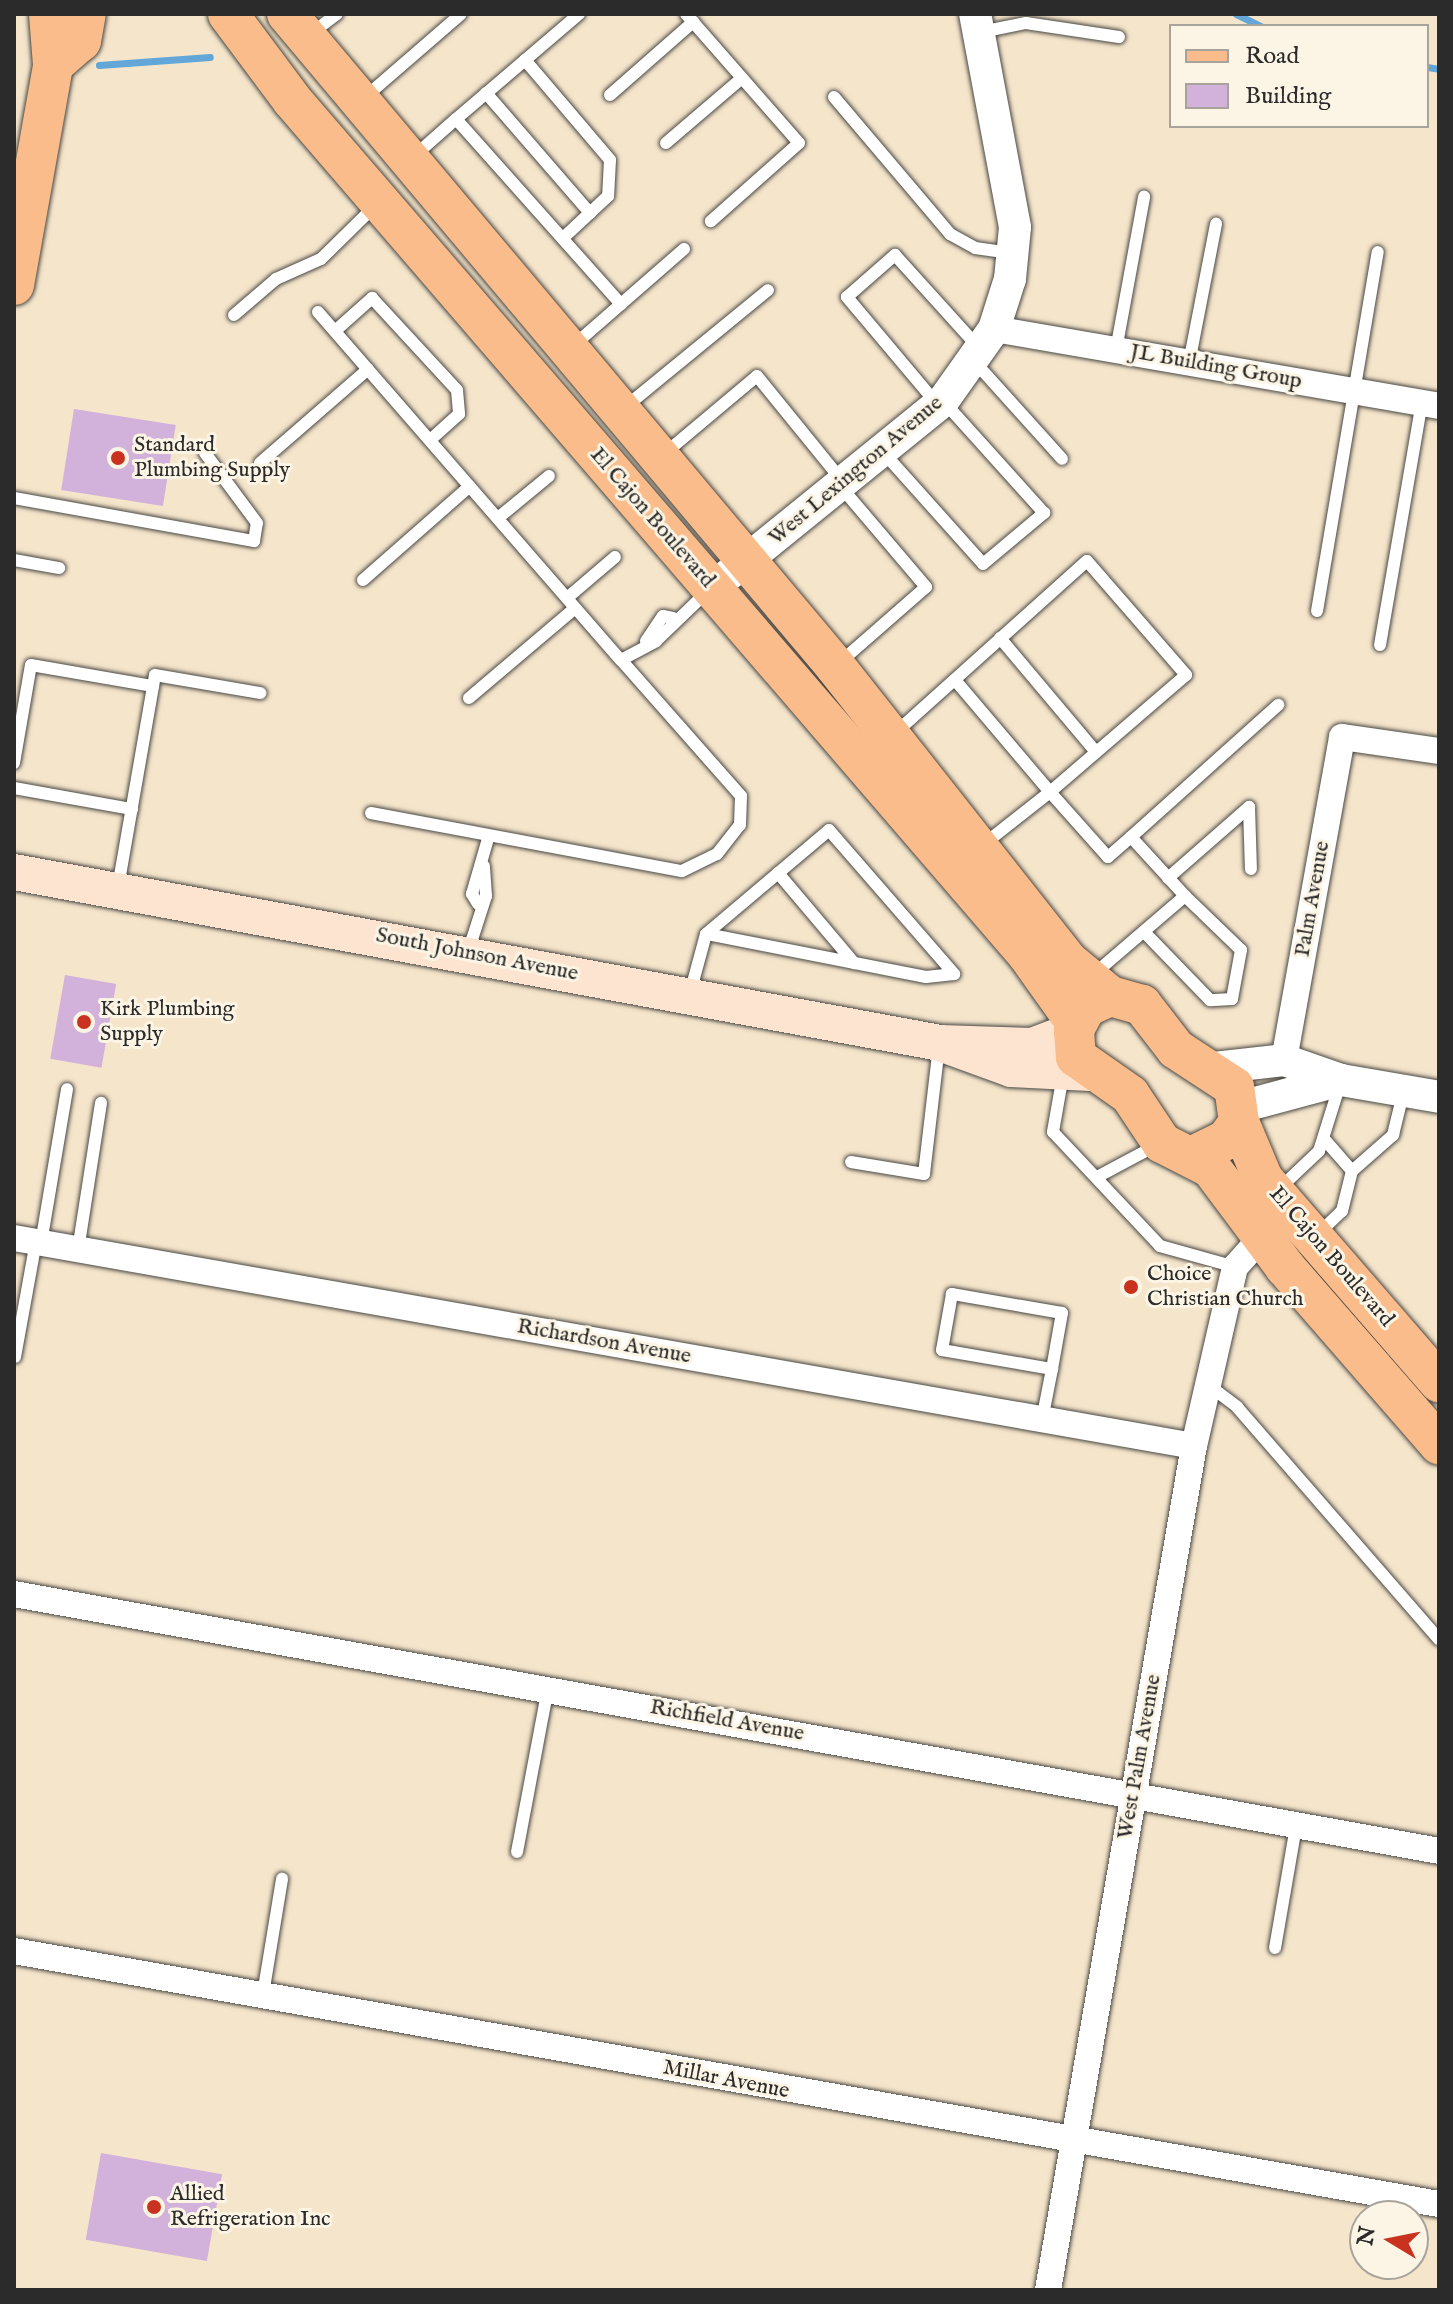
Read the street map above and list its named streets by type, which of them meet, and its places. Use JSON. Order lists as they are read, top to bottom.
{
  "streets": {
    "main road": ["El Cajon Boulevard", "South Johnson Avenue"],
    "street": [
      "JL Building Group",
      "West Lexington Avenue",
      "Palm Avenue",
      "Richardson Avenue",
      "Richfield Avenue",
      "West Palm Avenue",
      "Millar Avenue"
    ]
  },
  "crossings": [
    ["JL Building Group", "West Lexington Avenue"],
    ["West Lexington Avenue", "El Cajon Boulevard"],
    ["El Cajon Boulevard", "South Johnson Avenue"],
    ["El Cajon Boulevard", "West Palm Avenue"],
    ["Richardson Avenue", "West Palm Avenue"],
    ["Richfield Avenue", "West Palm Avenue"],
    ["West Palm Avenue", "Millar Avenue"]
  ],
  "places": [
    "Standard Plumbing Supply",
    "Kirk Plumbing Supply",
    "Choice Christian Church",
    "Allied Refrigeration Inc"
  ],
  "legend": ["Road", "Building"],
  "north": "left"
}
